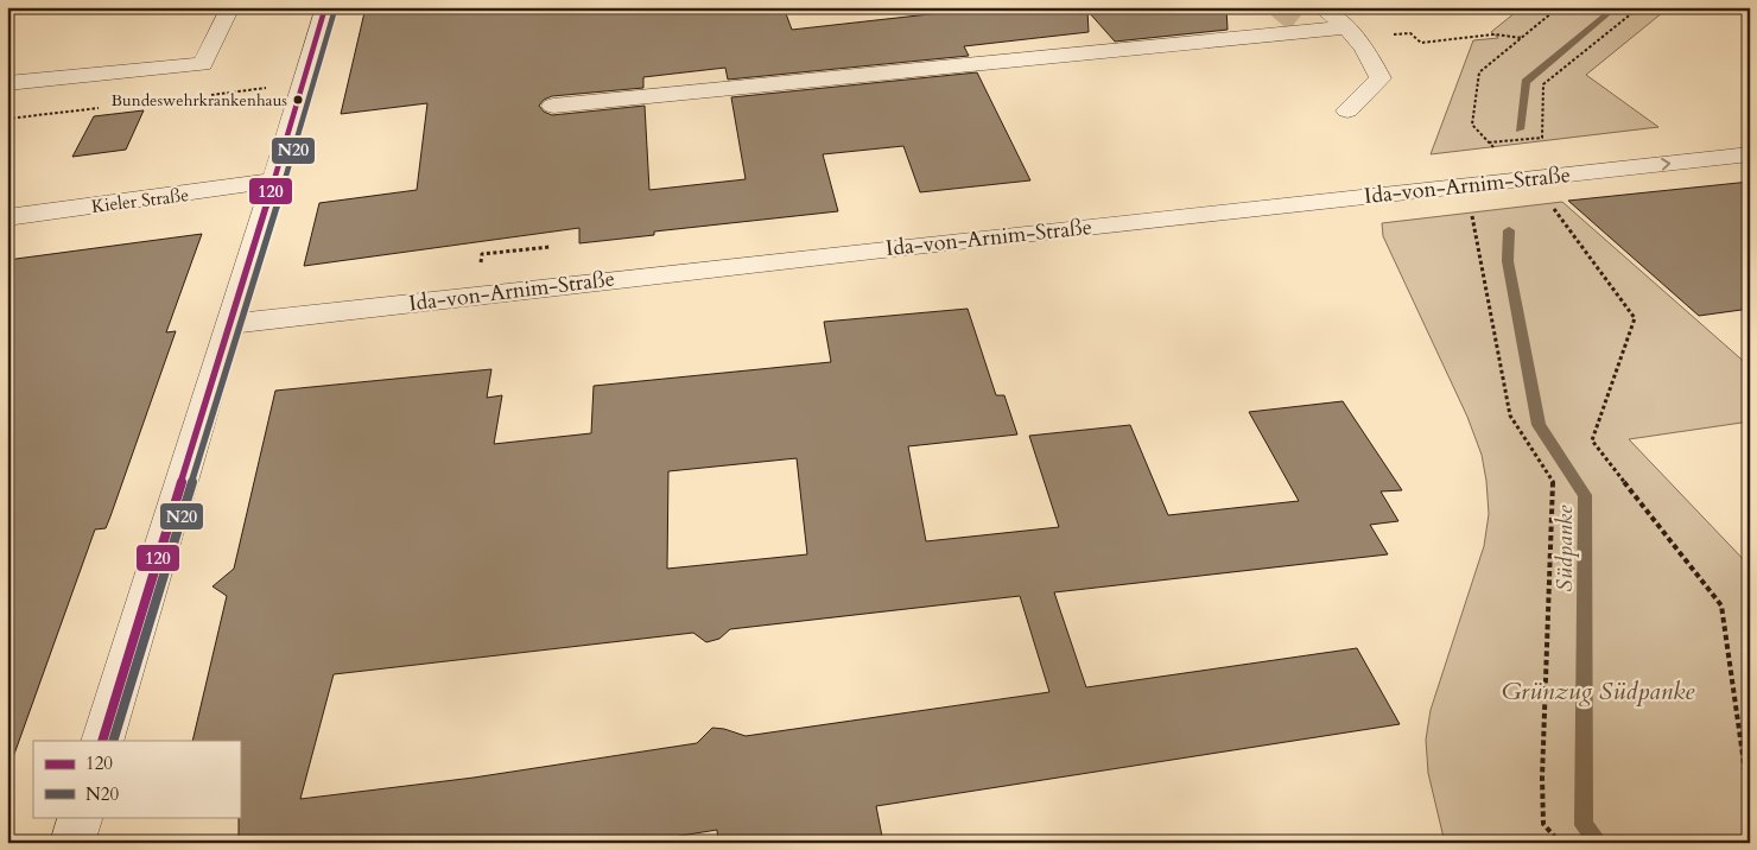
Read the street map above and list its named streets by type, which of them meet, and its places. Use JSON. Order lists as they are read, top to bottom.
{
  "streets": {
    "street": ["Ida-von-Arnim-Straße", "Kieler Straße"]
  },
  "water": ["Südpanke"],
  "parks": ["Grünzug Südpanke"],
  "places": ["Bundeswehrkrankenhaus"],
  "lines": ["transit line 120", "transit line N20"],
  "legend": ["120", "N20"]
}
